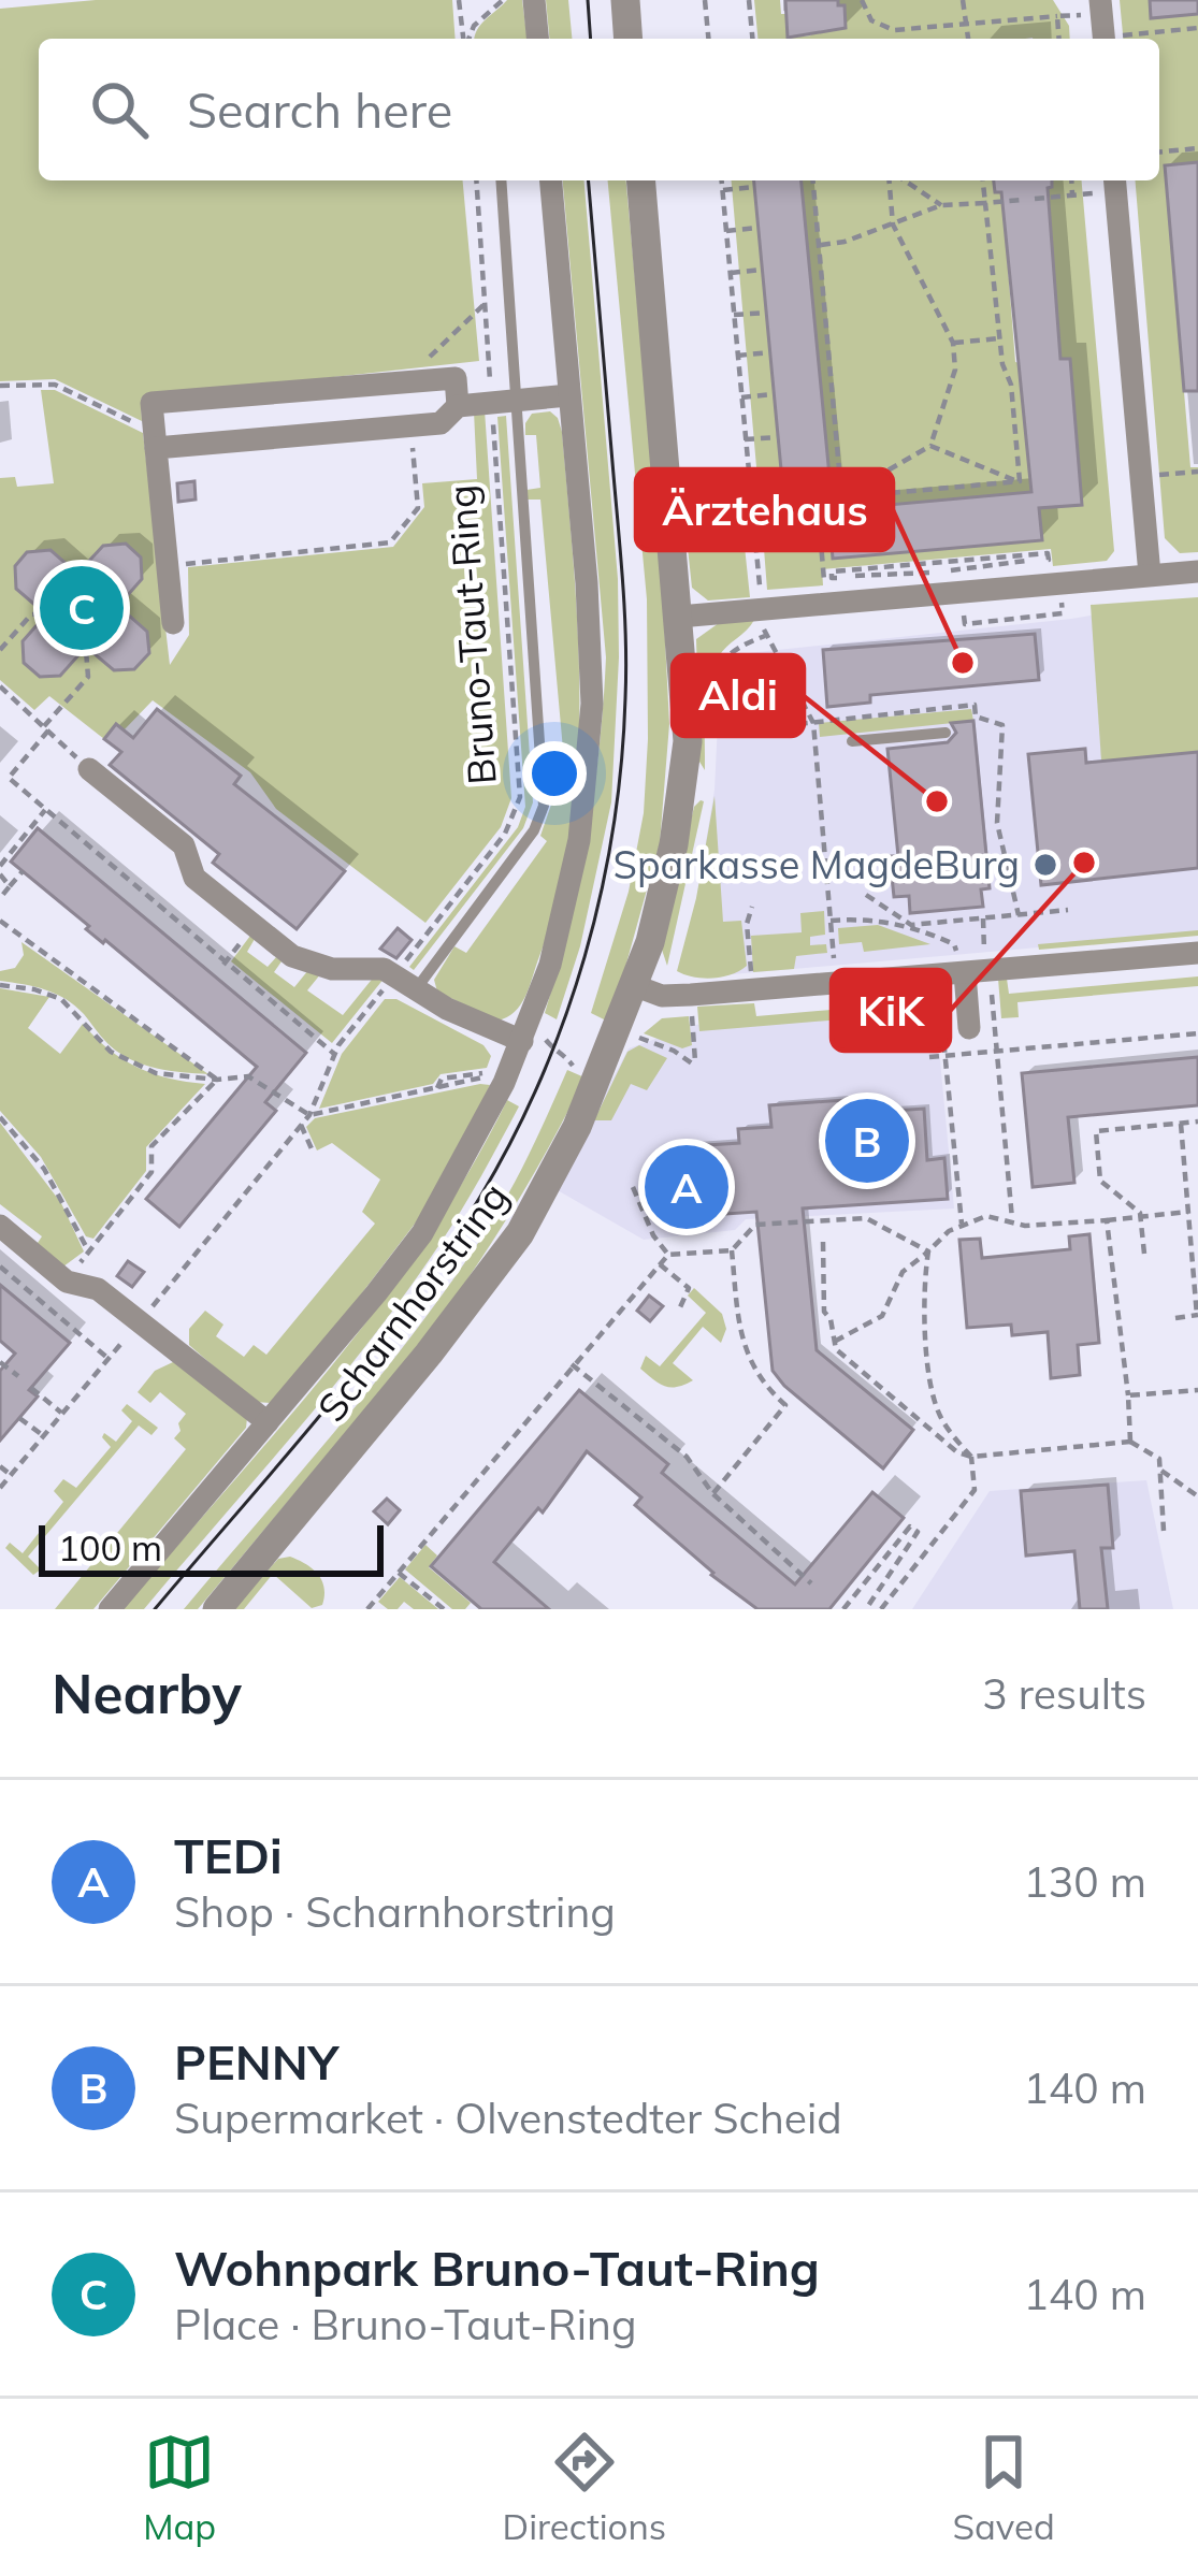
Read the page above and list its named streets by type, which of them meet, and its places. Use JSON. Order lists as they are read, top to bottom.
{
  "streets": {
    "street": ["Scharnhorstring"],
    "path": ["Bruno-Taut-Ring"]
  },
  "places": [
    "Ärztehaus",
    "Aldi",
    "KiK",
    "Sparkasse MagdeBurg"
  ],
  "scale_bar": "100 m",
  "page": {
    "search": "Search here",
    "pins": ["C", "B", "A"],
    "scale": "100 m",
    "heading": ["Nearby", "3 results"],
    "list": [
      {
        "mark": "A",
        "name": "TEDi",
        "note": "Shop · Scharnhorstring",
        "value": "130 m"
      },
      {
        "mark": "B",
        "name": "PENNY",
        "note": "Supermarket · Olvenstedter Scheid",
        "value": "140 m"
      },
      {
        "mark": "C",
        "name": "Wohnpark Bruno-Taut-Ring",
        "note": "Place · Bruno-Taut-Ring",
        "value": "140 m"
      }
    ],
    "nav": ["Map", "Directions", "Saved"]
  }
}
